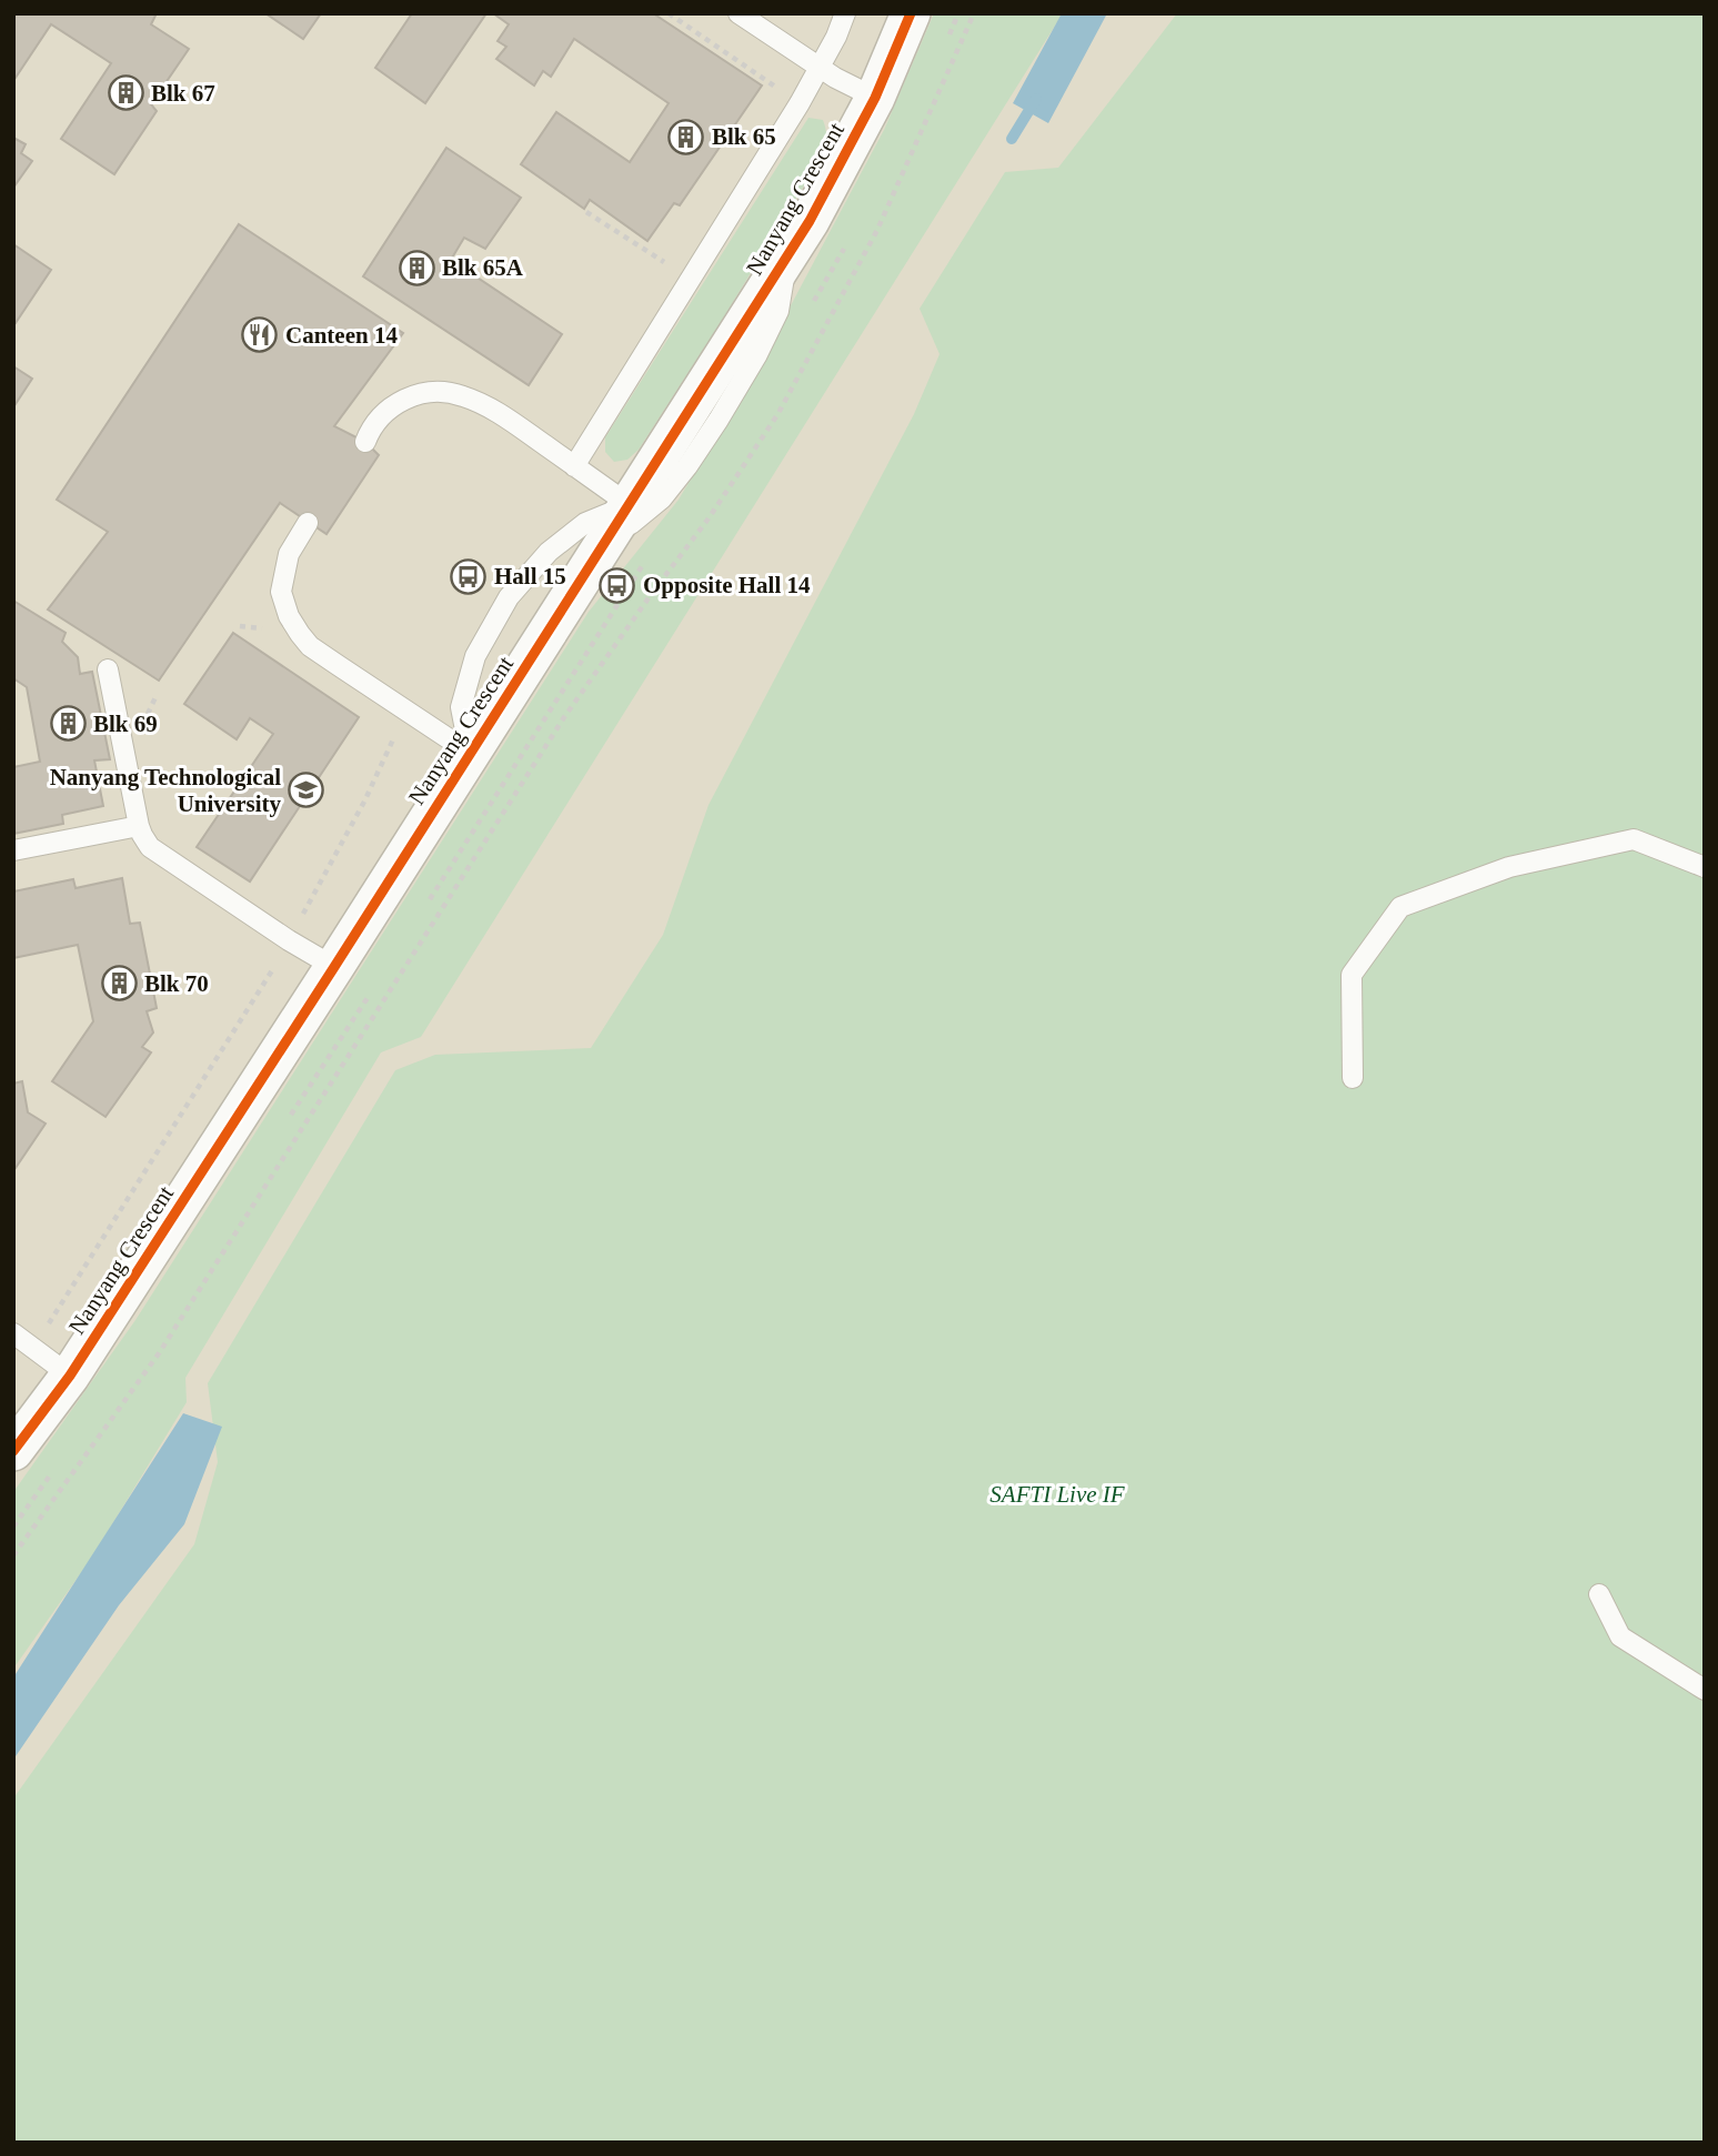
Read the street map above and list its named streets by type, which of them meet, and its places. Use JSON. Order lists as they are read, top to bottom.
{
  "streets": {
    "street": ["Nanyang Crescent"]
  },
  "parks": ["SAFTI Live IF"],
  "places": {
    "building": [
      "Blk 67",
      "Blk 65",
      "Blk 65A",
      "Blk 69",
      "Blk 70"
    ],
    "restaurant": ["Canteen 14"],
    "bus stop": ["Hall 15", "Opposite Hall 14"],
    "school or university": ["Nanyang Technological University"]
  }
}
